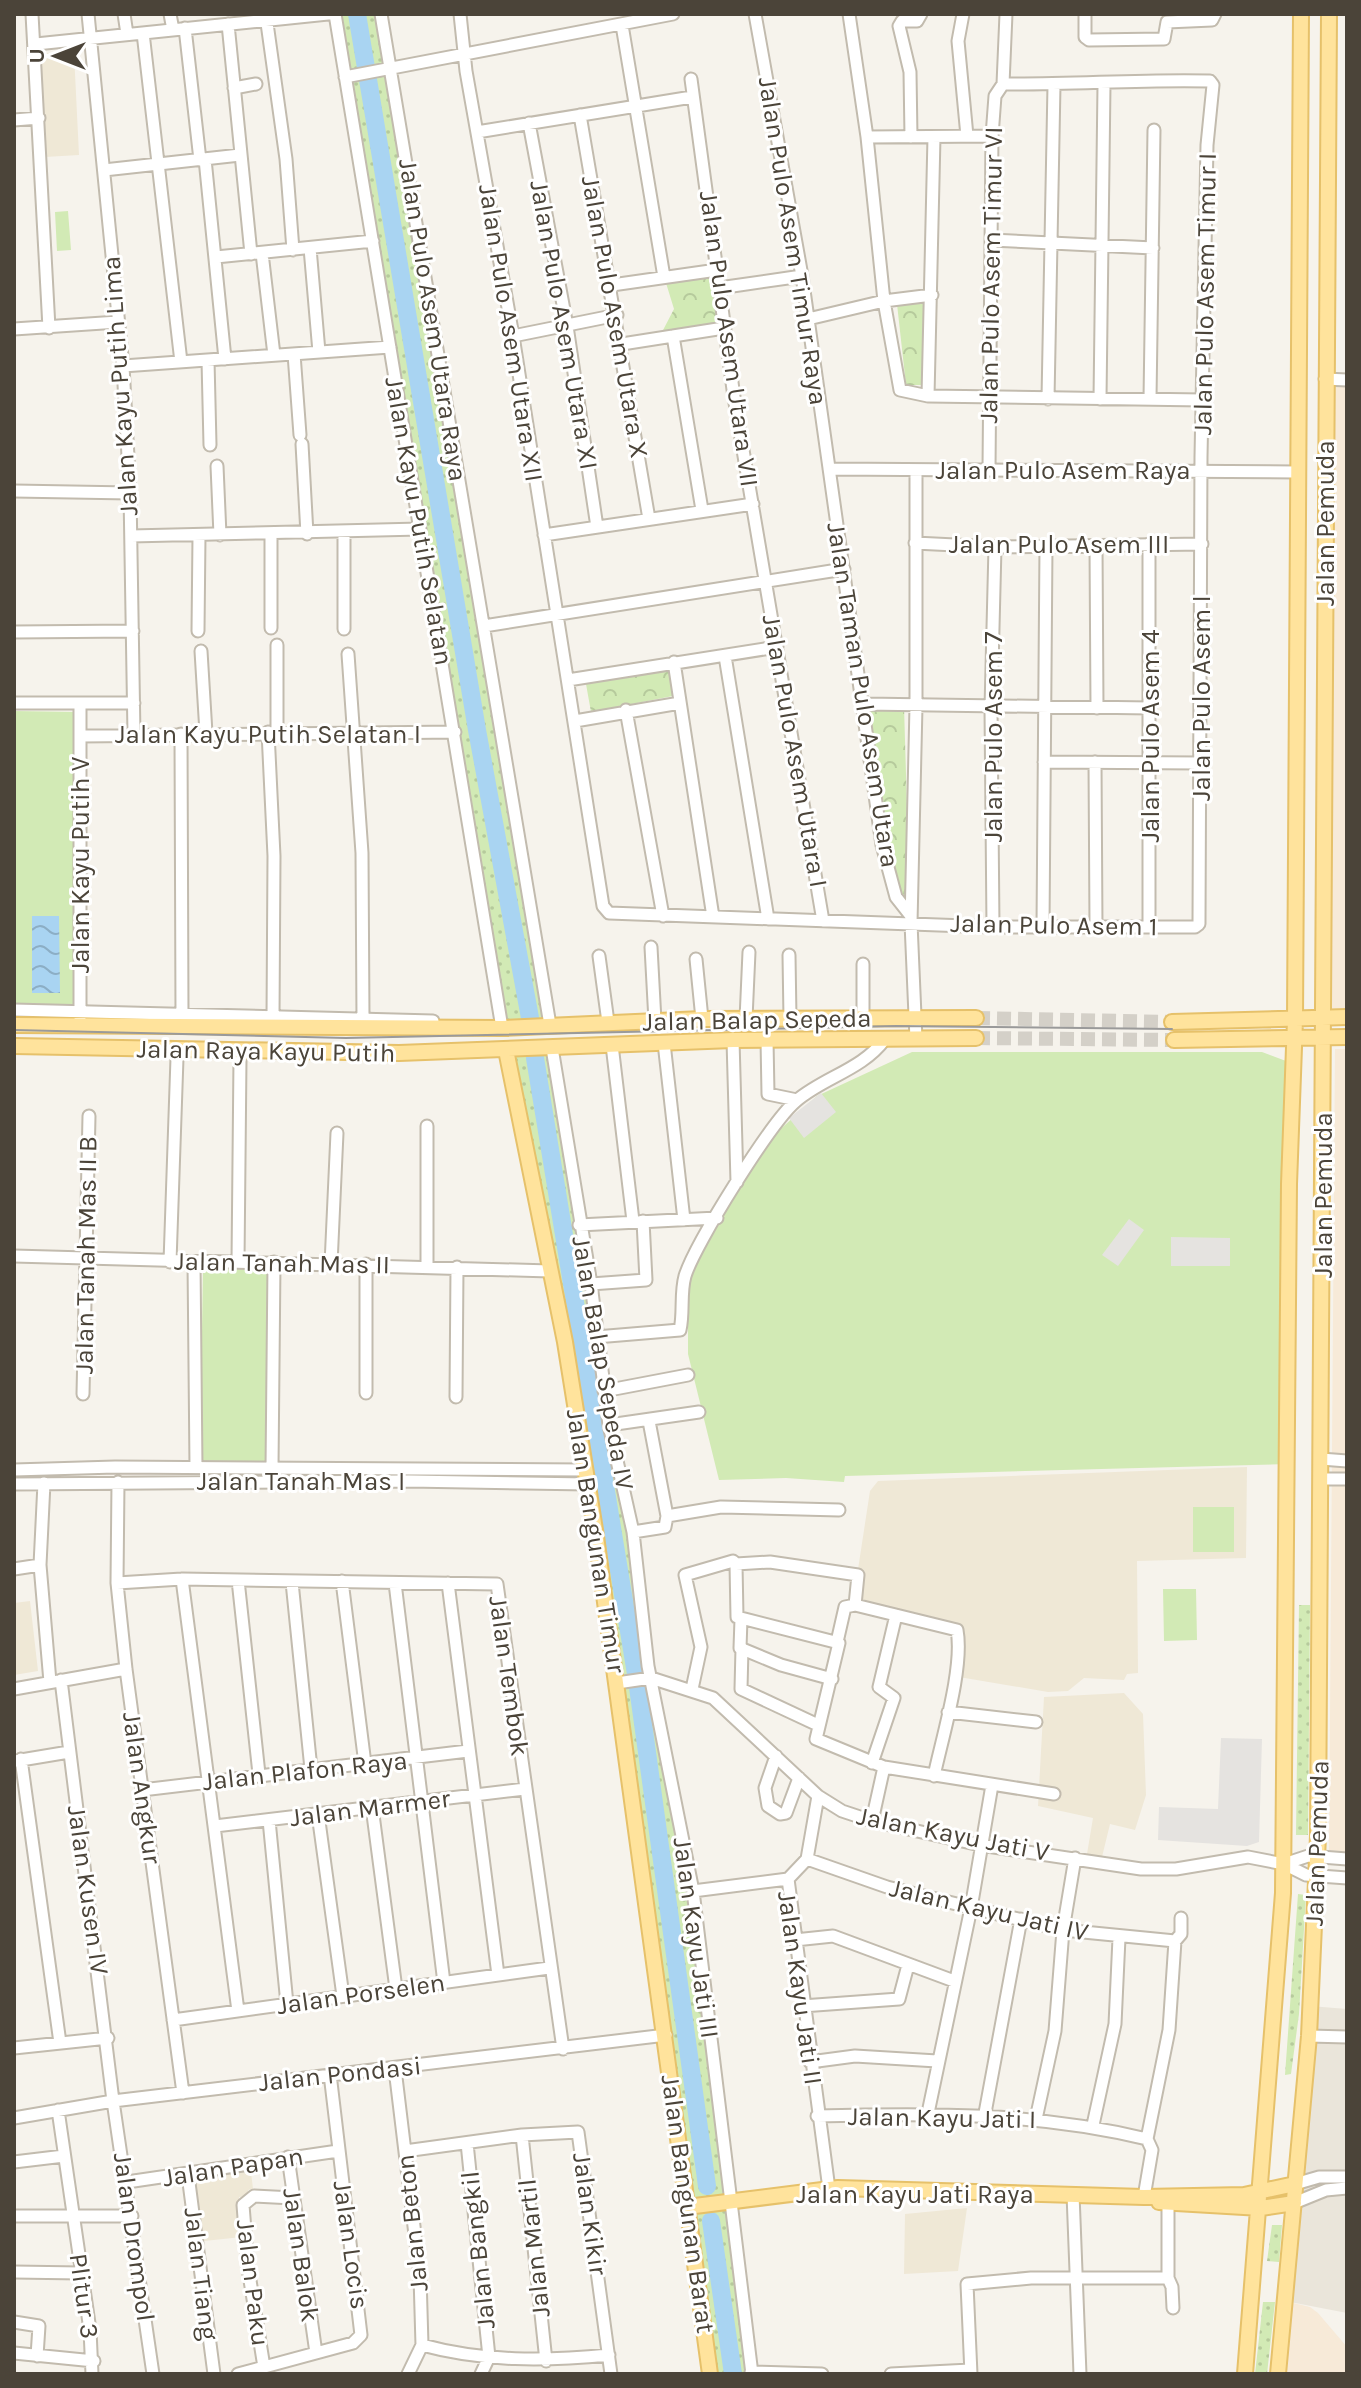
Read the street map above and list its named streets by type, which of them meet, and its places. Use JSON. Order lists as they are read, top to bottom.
{
  "streets": {
    "main road": [
      "Jalan Pemuda",
      "Jalan Balap Sepeda",
      "Jalan Raya Kayu Putih",
      "Jalan Bangunan Timur",
      "Jalan Kayu Jati Raya",
      "Jalan Bangunan Barat"
    ],
    "street": [
      "Jalan Pulo Asem Timur Raya",
      "Jalan Pulo Asem Timur VI",
      "Jalan Pulo Asem Timur I",
      "Jalan Pulo Asem Utara X",
      "Jalan Pulo Asem Utara Raya",
      "Jalan Pulo Asem Utara XI",
      "Jalan Pulo Asem Utara XII",
      "Jalan Pulo Asem Utara VII",
      "Jalan Kayu Putih Lima",
      "Jalan Pulo Asem Raya",
      "Jalan Kayu Putih Selatan",
      "Jalan Pulo Asem III",
      "Jalan Taman Pulo Asem Utara",
      "Jalan Pulo Asem I",
      "Jalan Kayu Putih Selatan I",
      "Jalan Pulo Asem 4",
      "Jalan Pulo Asem 7",
      "Jalan Pulo Asem Utara I",
      "Jalan Kayu Putih V",
      "Jalan Pulo Asem 1",
      "Jalan Tanah Mas II B",
      "Jalan Tanah Mas II",
      "Jalan Balap Sepeda IV",
      "Jalan Tanah Mas I",
      "Jalan Tembok",
      "Jalan Plafon Raya",
      "Jalan Angkur",
      "Jalan Marmer",
      "Jalan Kayu Jati V",
      "Jalan Kusen IV",
      "Jalan Kayu Jati IV",
      "Jalan Kayu Jati III",
      "Jalan Kayu Jati II",
      "Jalan Porselen",
      "Jalan Pondasi",
      "Jalan Kayu Jati I",
      "Jalan Papan",
      "Jalan Kikir",
      "Jalan Beton",
      "Jalan Drompol",
      "Jalan Locis",
      "Jalan Martil",
      "Jalan Bangkil",
      "Jalan Balok",
      "Jalan Tiang",
      "Jalan Paku",
      "Plitur 3"
    ]
  },
  "crossings": [
    ["Jalan Pulo Asem Timur Raya", "Jalan Pulo Asem Raya"],
    ["Jalan Pulo Asem Timur Raya", "Jalan Taman Pulo Asem Utara"],
    ["Jalan Pulo Asem Timur VI", "Jalan Pulo Asem Raya"],
    ["Jalan Pulo Asem Timur I", "Jalan Pulo Asem Raya"],
    ["Jalan Pulo Asem Timur I", "Jalan Pulo Asem I"],
    ["Jalan Pulo Asem Utara Raya", "Jalan Balap Sepeda"],
    ["Jalan Pulo Asem Utara XII", "Jalan Pulo Asem 1"],
    ["Jalan Pulo Asem Utara VII", "Jalan Pulo Asem Utara I"],
    ["Jalan Kayu Putih Lima", "Jalan Kayu Putih Selatan I"],
    ["Jalan Pulo Asem Raya", "Jalan Pemuda"],
    ["Jalan Pulo Asem Raya", "Jalan Taman Pulo Asem Utara"],
    ["Jalan Pulo Asem Raya", "Jalan Pulo Asem I"],
    ["Jalan Kayu Putih Selatan", "Jalan Kayu Putih Selatan I"],
    ["Jalan Kayu Putih Selatan", "Jalan Balap Sepeda"],
    ["Jalan Kayu Putih Selatan", "Jalan Raya Kayu Putih"],
    ["Jalan Pemuda", "Jalan Kayu Jati V"],
    ["Jalan Pemuda", "Jalan Kayu Jati Raya"],
    ["Jalan Pulo Asem III", "Jalan Taman Pulo Asem Utara"],
    ["Jalan Pulo Asem III", "Jalan Pulo Asem I"],
    ["Jalan Pulo Asem III", "Jalan Pulo Asem 4"],
    ["Jalan Pulo Asem III", "Jalan Pulo Asem 7"],
    ["Jalan Taman Pulo Asem Utara", "Jalan Pulo Asem 1"],
    ["Jalan Taman Pulo Asem Utara", "Jalan Balap Sepeda"],
    ["Jalan Pulo Asem I", "Jalan Pulo Asem 1"],
    ["Jalan Kayu Putih Selatan I", "Jalan Kayu Putih V"],
    ["Jalan Pulo Asem 4", "Jalan Pulo Asem 1"],
    ["Jalan Pulo Asem 7", "Jalan Pulo Asem 1"],
    ["Jalan Pulo Asem Utara I", "Jalan Pulo Asem 1"],
    ["Jalan Kayu Putih V", "Jalan Raya Kayu Putih"],
    ["Jalan Balap Sepeda", "Jalan Raya Kayu Putih"],
    ["Jalan Balap Sepeda", "Jalan Balap Sepeda IV"],
    ["Jalan Balap Sepeda", "Jalan Bangunan Timur"],
    ["Jalan Raya Kayu Putih", "Jalan Bangunan Timur"],
    ["Jalan Tanah Mas II B", "Jalan Tanah Mas II"],
    ["Jalan Tanah Mas II", "Jalan Bangunan Timur"],
    ["Jalan Balap Sepeda IV", "Jalan Kayu Jati V"],
    ["Jalan Balap Sepeda IV", "Jalan Kayu Jati III"],
    ["Jalan Tanah Mas I", "Jalan Bangunan Timur"],
    ["Jalan Tanah Mas I", "Jalan Angkur"],
    ["Jalan Tanah Mas I", "Jalan Kusen IV"],
    ["Jalan Bangunan Timur", "Jalan Kayu Jati V"],
    ["Jalan Bangunan Timur", "Jalan Pondasi"],
    ["Jalan Bangunan Timur", "Jalan Bangunan Barat"],
    ["Jalan Tembok", "Jalan Angkur"],
    ["Jalan Tembok", "Jalan Marmer"],
    ["Jalan Tembok", "Jalan Porselen"],
    ["Jalan Tembok", "Jalan Pondasi"],
    ["Jalan Plafon Raya", "Jalan Angkur"],
    ["Jalan Angkur", "Jalan Porselen"],
    ["Jalan Angkur", "Jalan Pondasi"],
    ["Jalan Kayu Jati V", "Jalan Kayu Jati III"],
    ["Jalan Kusen IV", "Jalan Pondasi"],
    ["Jalan Kusen IV", "Jalan Drompol"],
    ["Jalan Kayu Jati III", "Jalan Kayu Jati II"],
    ["Jalan Kayu Jati III", "Jalan Kayu Jati Raya"],
    ["Jalan Kayu Jati II", "Jalan Kayu Jati I"],
    ["Jalan Kayu Jati II", "Jalan Kayu Jati Raya"],
    ["Jalan Pondasi", "Jalan Bangunan Barat"],
    ["Jalan Pondasi", "Jalan Beton"],
    ["Jalan Pondasi", "Jalan Drompol"],
    ["Jalan Pondasi", "Jalan Locis"],
    ["Jalan Pondasi", "Plitur 3"],
    ["Jalan Papan", "Jalan Drompol"],
    ["Jalan Papan", "Jalan Locis"],
    ["Jalan Papan", "Jalan Balok"],
    ["Jalan Papan", "Jalan Tiang"],
    ["Jalan Kayu Jati Raya", "Jalan Bangunan Barat"],
    ["Jalan Kikir", "Jalan Beton"],
    ["Jalan Kikir", "Jalan Martil"],
    ["Jalan Kikir", "Jalan Bangkil"],
    ["Jalan Locis", "Jalan Balok"],
    ["Jalan Locis", "Jalan Paku"],
    ["Jalan Balok", "Jalan Paku"]
  ],
  "north": "left"
}
